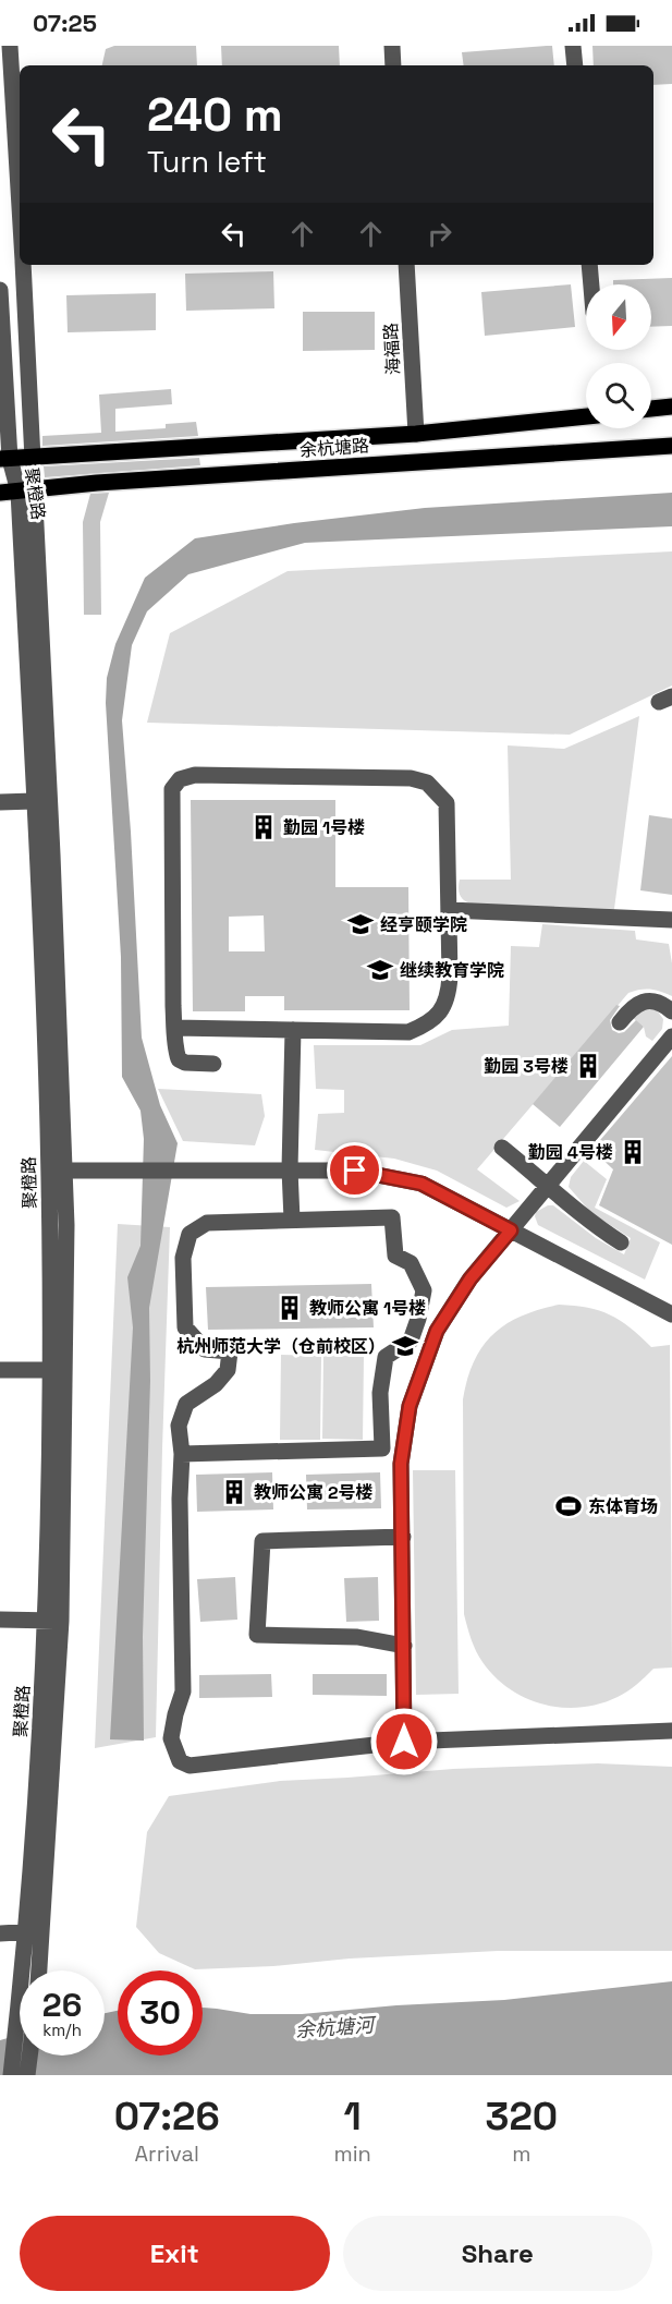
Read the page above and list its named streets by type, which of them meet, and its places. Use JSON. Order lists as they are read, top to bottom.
{
  "streets": {
    "main road": ["余杭塘路"],
    "street": ["海福路", "聚橙路"]
  },
  "crossings": [
    ["海福路", "余杭塘路"],
    ["余杭塘路", "聚橙路"]
  ],
  "water": ["余杭塘河"],
  "places": {
    "building": [
      "勤园 1号楼",
      "勤园 3号楼",
      "勤园 4号楼",
      "教师公寓 1号楼",
      "教师公寓 2号楼"
    ],
    "school or university": ["经亨颐学院", "继续教育学院", "杭州师范大学（仓前校区）"],
    "sports": ["东体育场"]
  },
  "north": "bottom",
  "page": {
    "status": "07:25",
    "turn": ["240 m", "Turn left"],
    "speed": "26 km/h",
    "limit": "30",
    "eta": [
      "07:26",
      "Arrival",
      "1",
      "min",
      "320",
      "m"
    ],
    "buttons": ["Exit", "Share"]
  }
}
